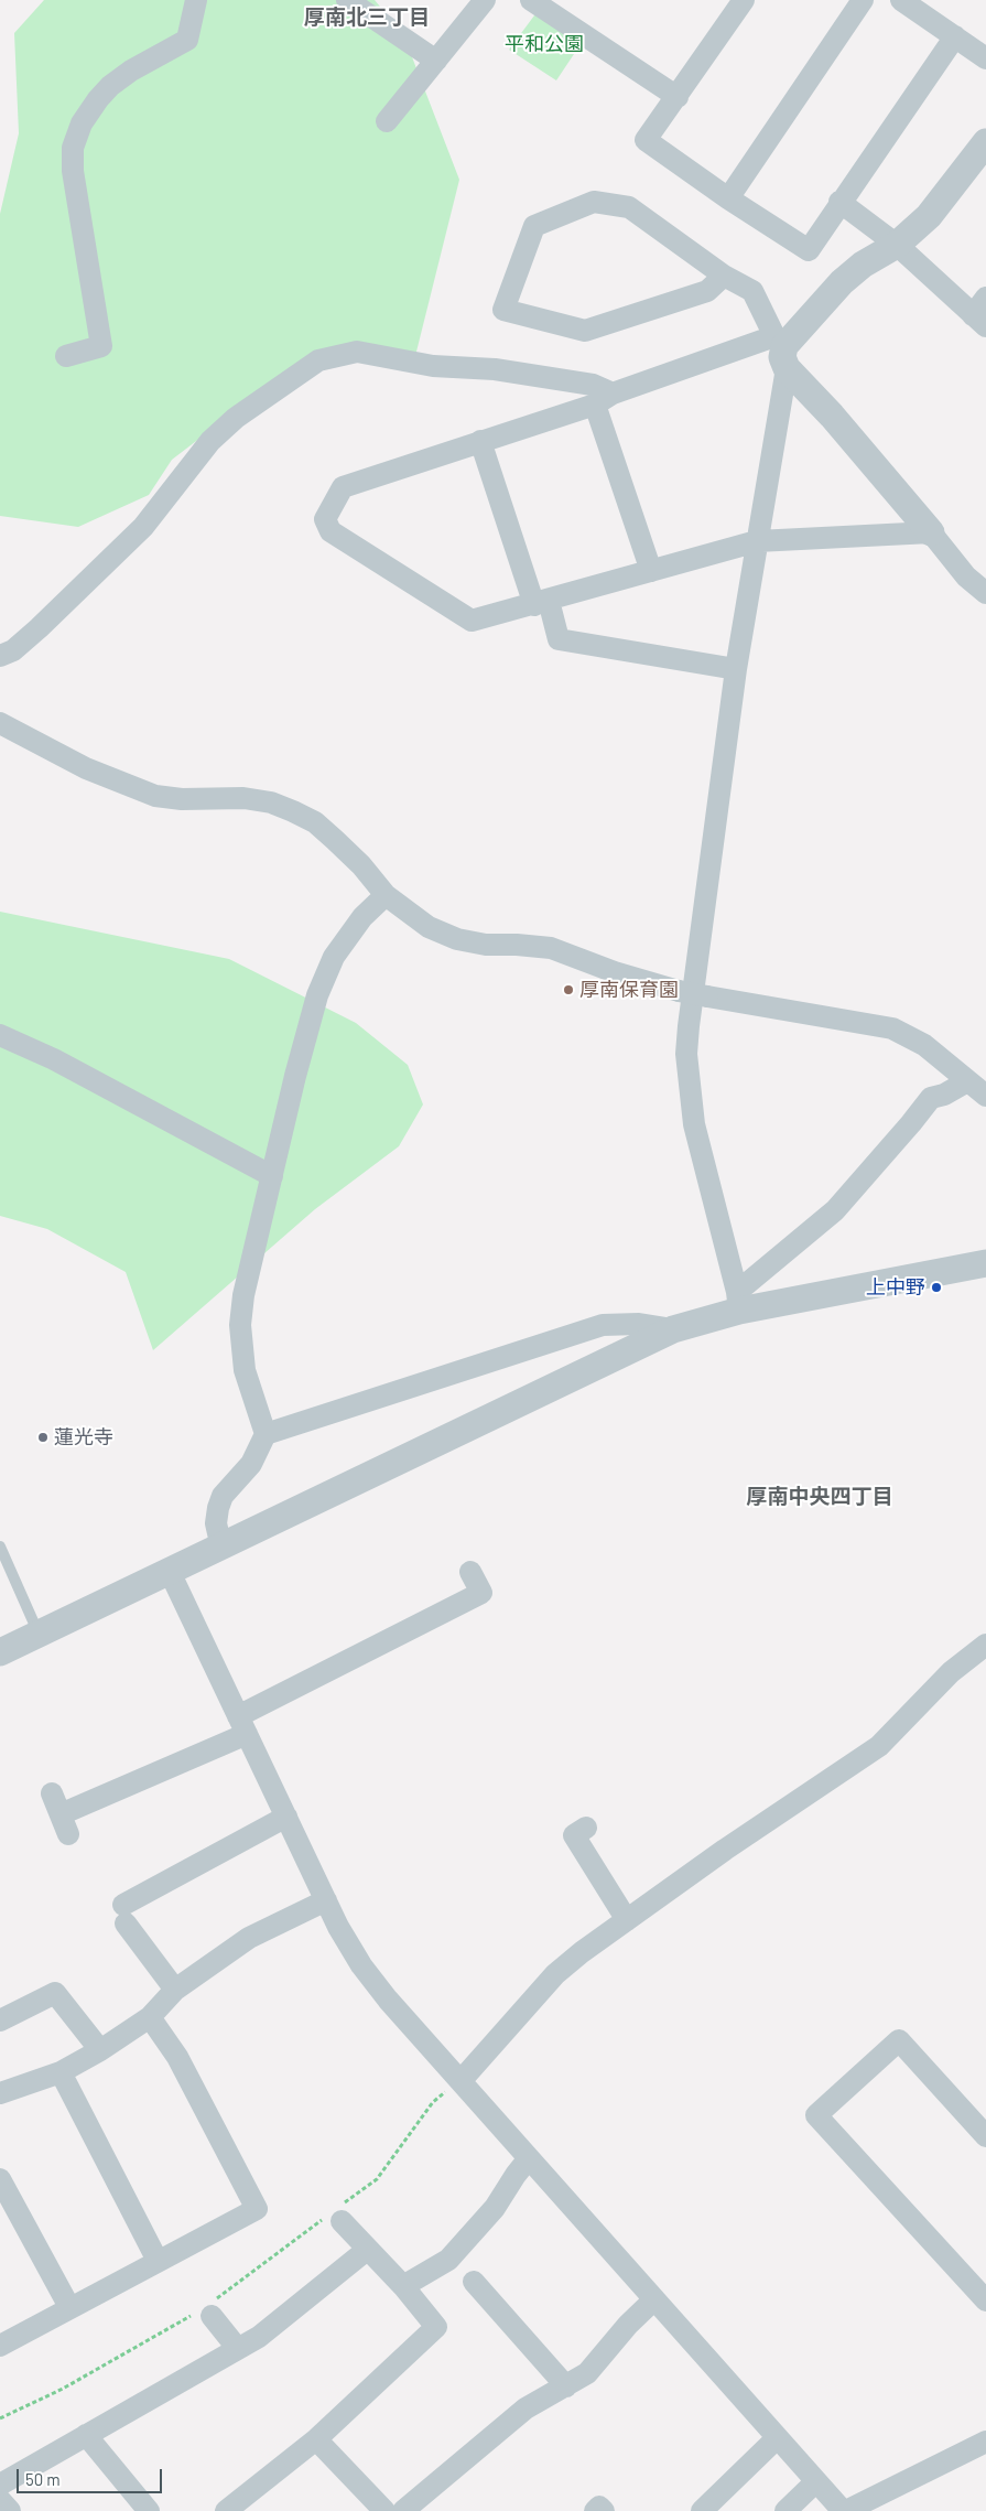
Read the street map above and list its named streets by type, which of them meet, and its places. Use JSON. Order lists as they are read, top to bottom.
{
  "districts": ["厚南北三丁目", "厚南中央四丁目"],
  "parks": ["平和公園"],
  "places": ["厚南保育園", "上中野", "蓮光寺"],
  "scale_bar": "50 m"
}
